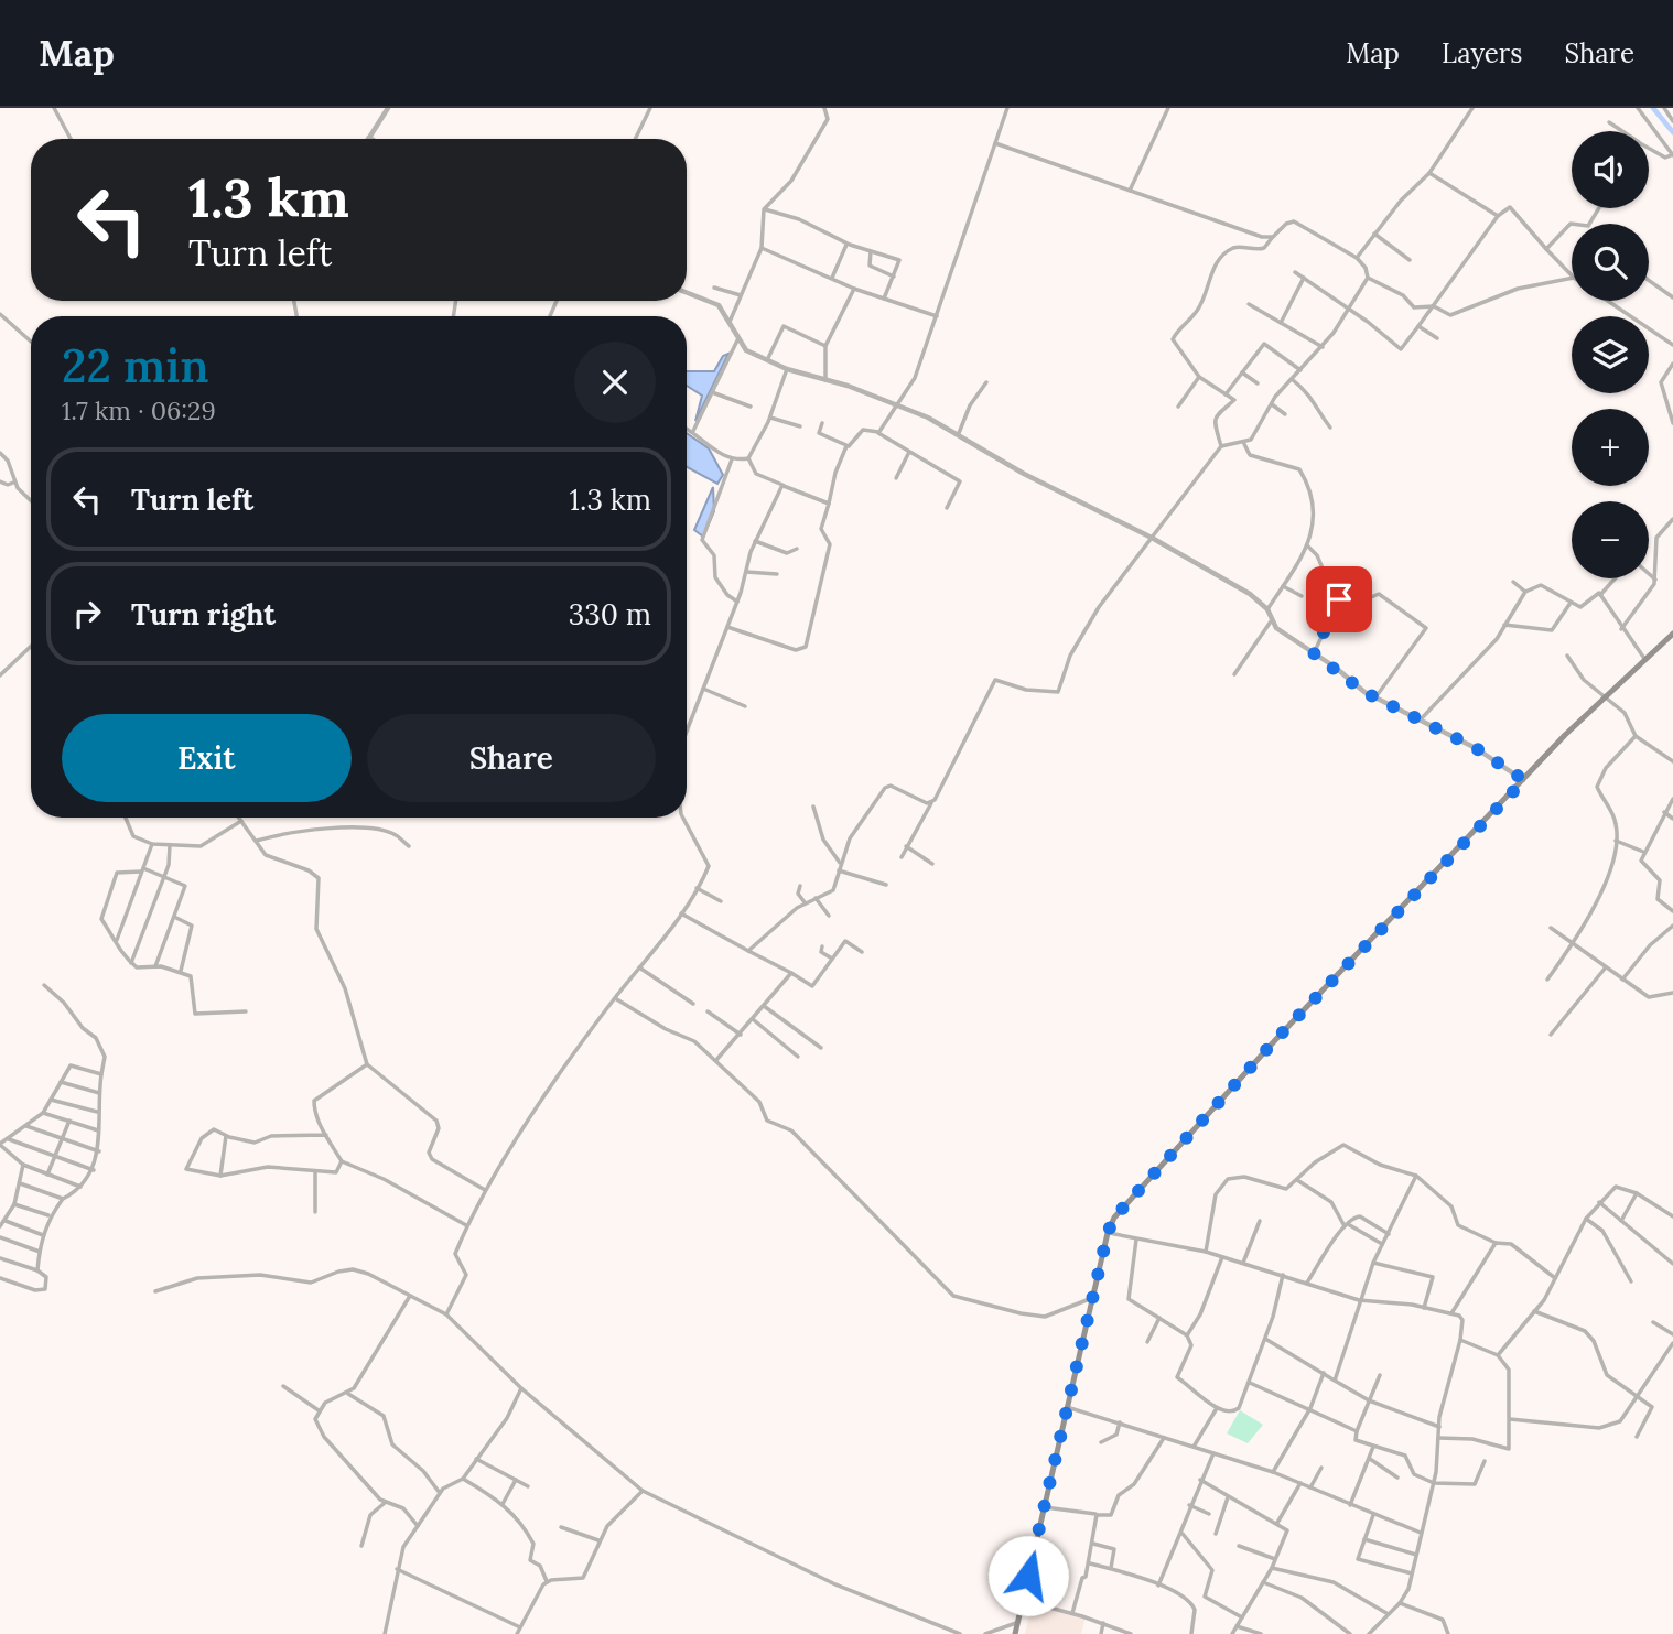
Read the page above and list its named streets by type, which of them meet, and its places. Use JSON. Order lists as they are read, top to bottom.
{
  "page": {
    "header": "Map",
    "nav": ["Map", "Layers", "Share"],
    "map_buttons": ["+", "−"],
    "turn": ["1.3 km", "Turn left"],
    "heading": ["22 min", "1.7 km · 06:29"],
    "list": [
      {
        "name": "Turn left",
        "value": "1.3 km"
      },
      {
        "name": "Turn right",
        "value": "330 m"
      }
    ],
    "buttons": ["Exit", "Share"]
  }
}
